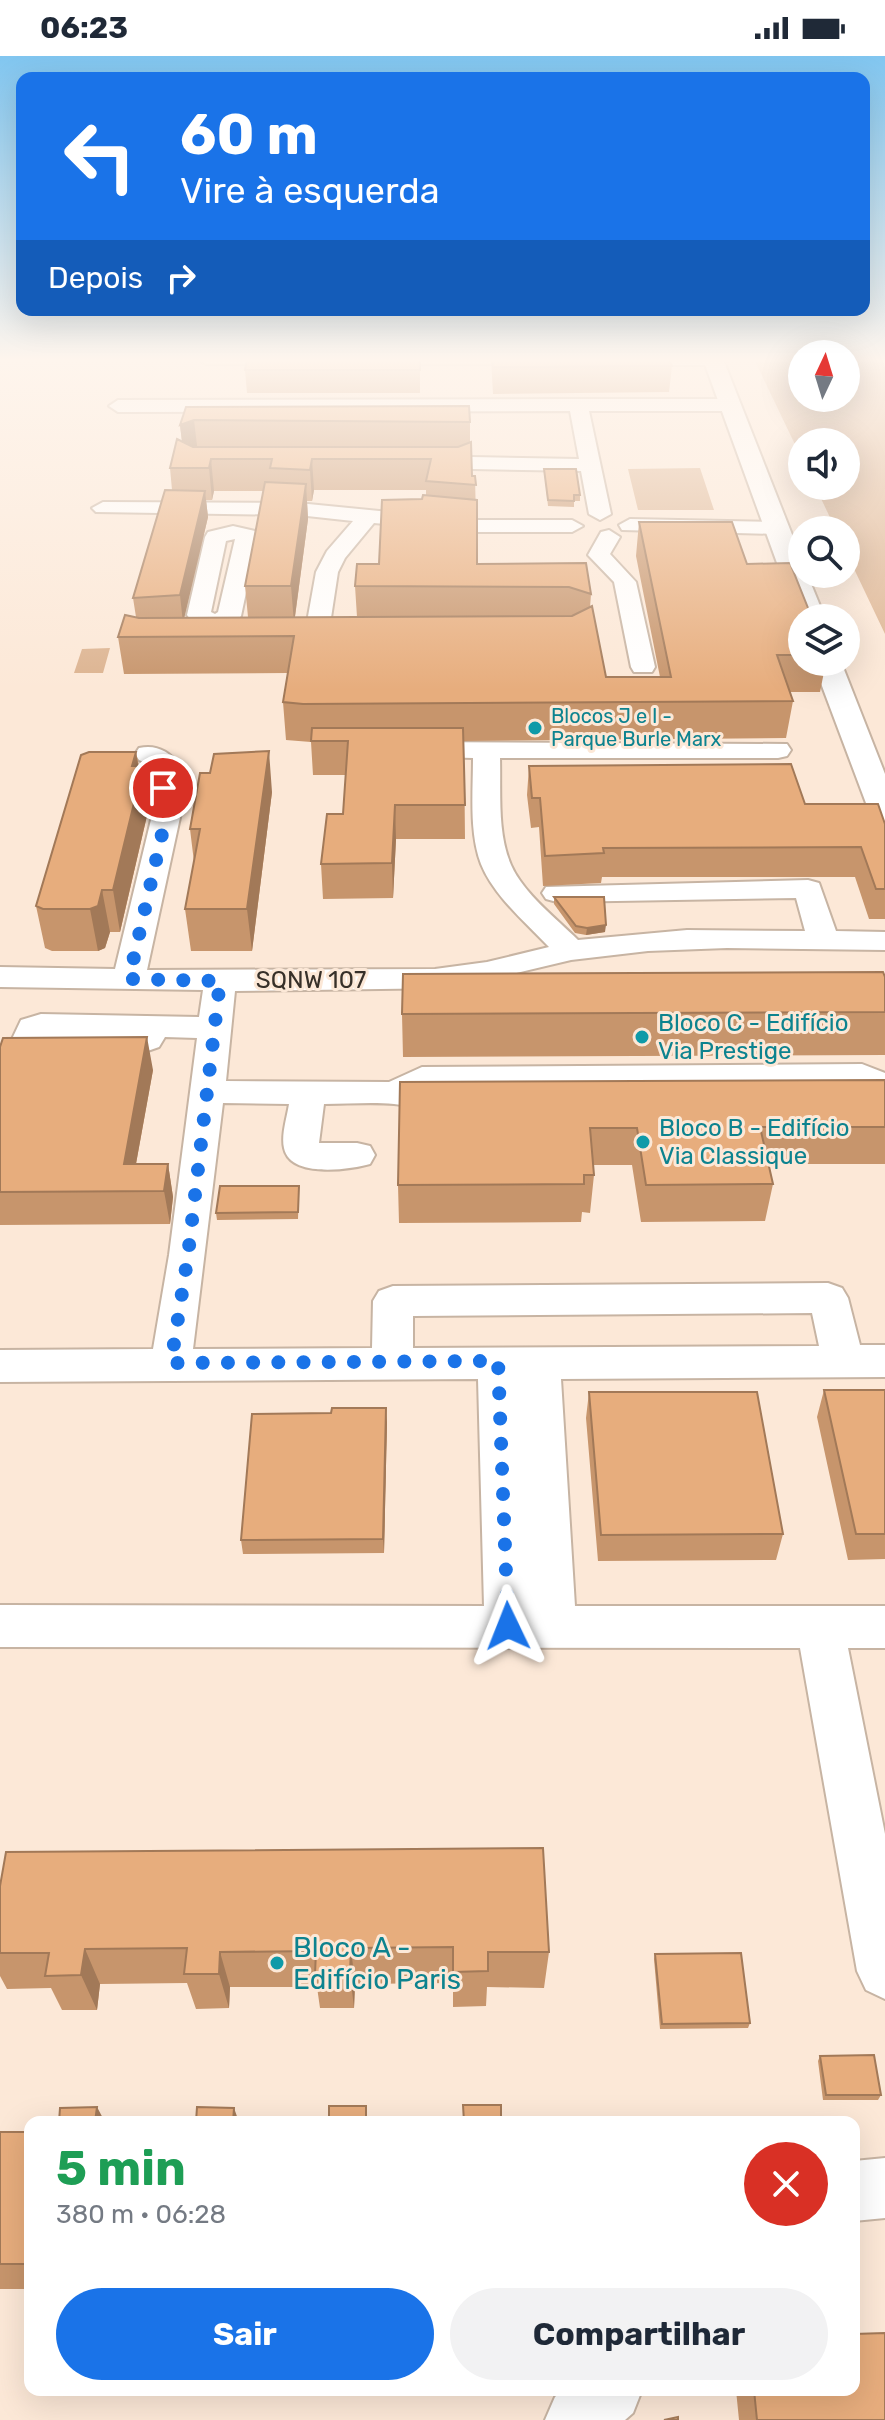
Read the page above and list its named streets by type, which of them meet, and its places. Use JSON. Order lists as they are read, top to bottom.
{
  "streets": {
    "street": ["SQNW 107"]
  },
  "places": [
    "Blocos J e I - Parque Burle Marx",
    "Bloco C - Edifício Via Prestige",
    "Bloco B - Edifício Via Classique",
    "Bloco A - Edifício Paris"
  ],
  "north": "top",
  "page": {
    "status": "06:23",
    "turn": ["60 m", "Vire à esquerda"],
    "then": "Depois",
    "heading": ["5 min", "380 m · 06:28"],
    "buttons": ["Sair", "Compartilhar"]
  }
}
